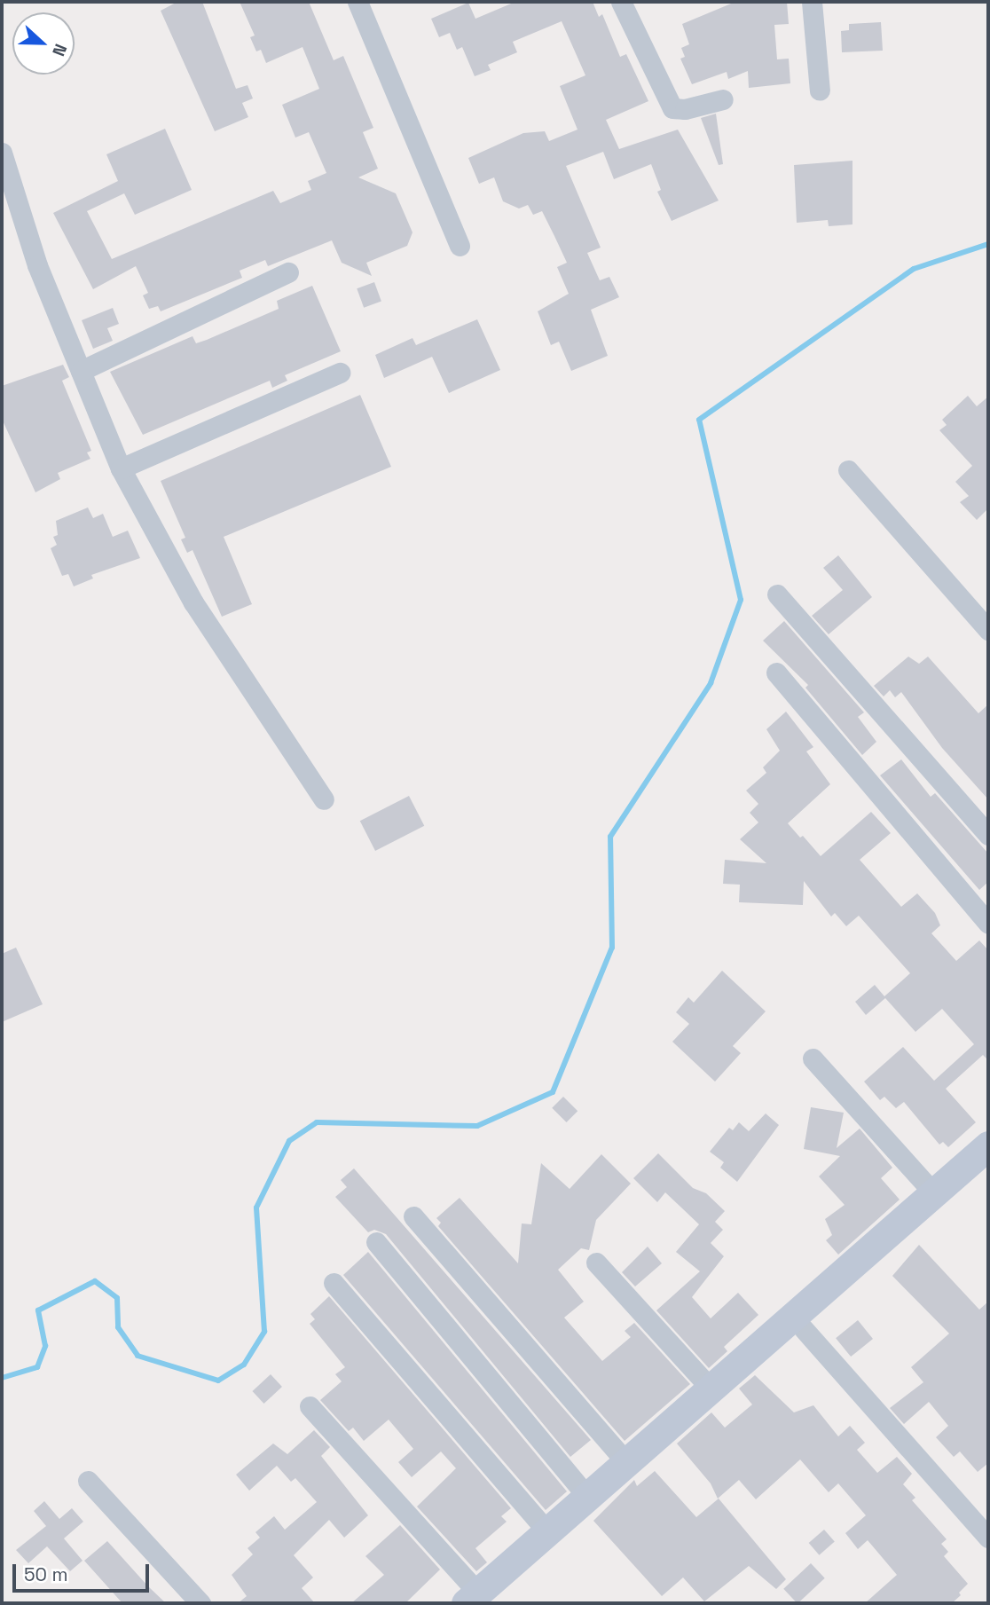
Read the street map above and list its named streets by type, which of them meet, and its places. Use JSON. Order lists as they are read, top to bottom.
{
  "scale_bar": "50 m",
  "north": "right"
}
